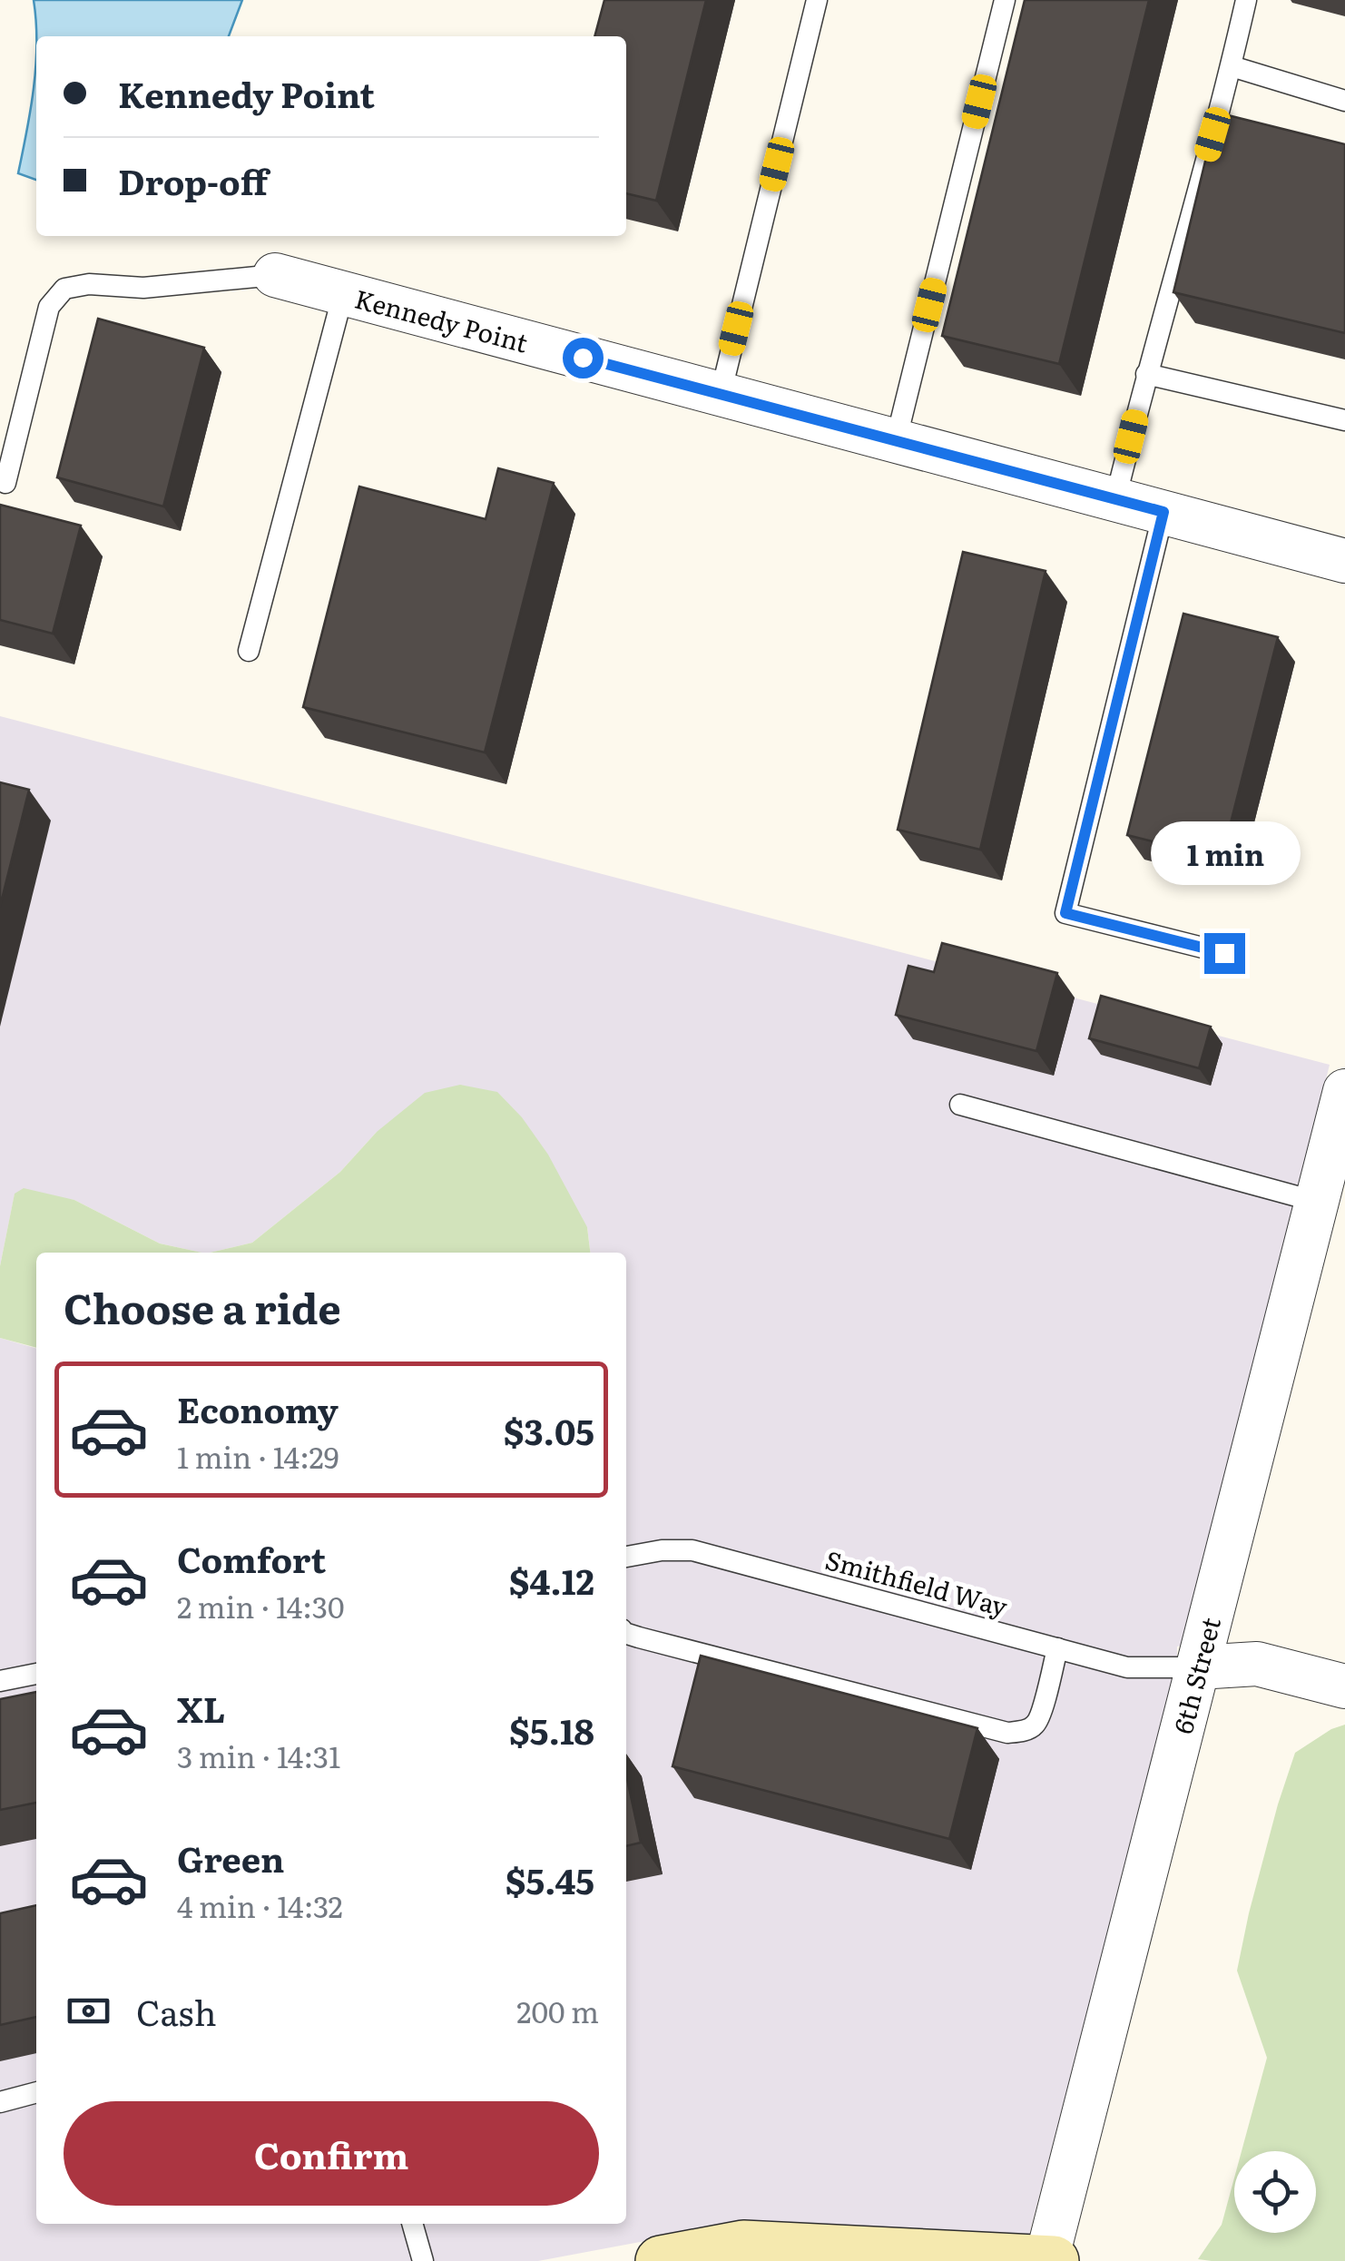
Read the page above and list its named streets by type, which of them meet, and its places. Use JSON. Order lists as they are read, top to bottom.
{
  "streets": {
    "street": ["Kennedy Point", "6th Street"],
    "lane": ["Smithfield Way"]
  },
  "crossings": [
    ["Smithfield Way", "6th Street"]
  ],
  "page": {
    "banner": ["Kennedy Point", "Drop-off"],
    "bubble": "1 min",
    "heading": "Choose a ride",
    "list": [
      {
        "name": "Economy",
        "note": "1 min · 14:29",
        "value": "$3.05"
      },
      {
        "name": "Comfort",
        "note": "2 min · 14:30",
        "value": "$4.12"
      },
      {
        "name": "XL",
        "note": "3 min · 14:31",
        "value": "$5.18"
      },
      {
        "name": "Green",
        "note": "4 min · 14:32",
        "value": "$5.45"
      }
    ],
    "pay": ["Cash", "200 m"],
    "buttons": "Confirm"
  }
}
